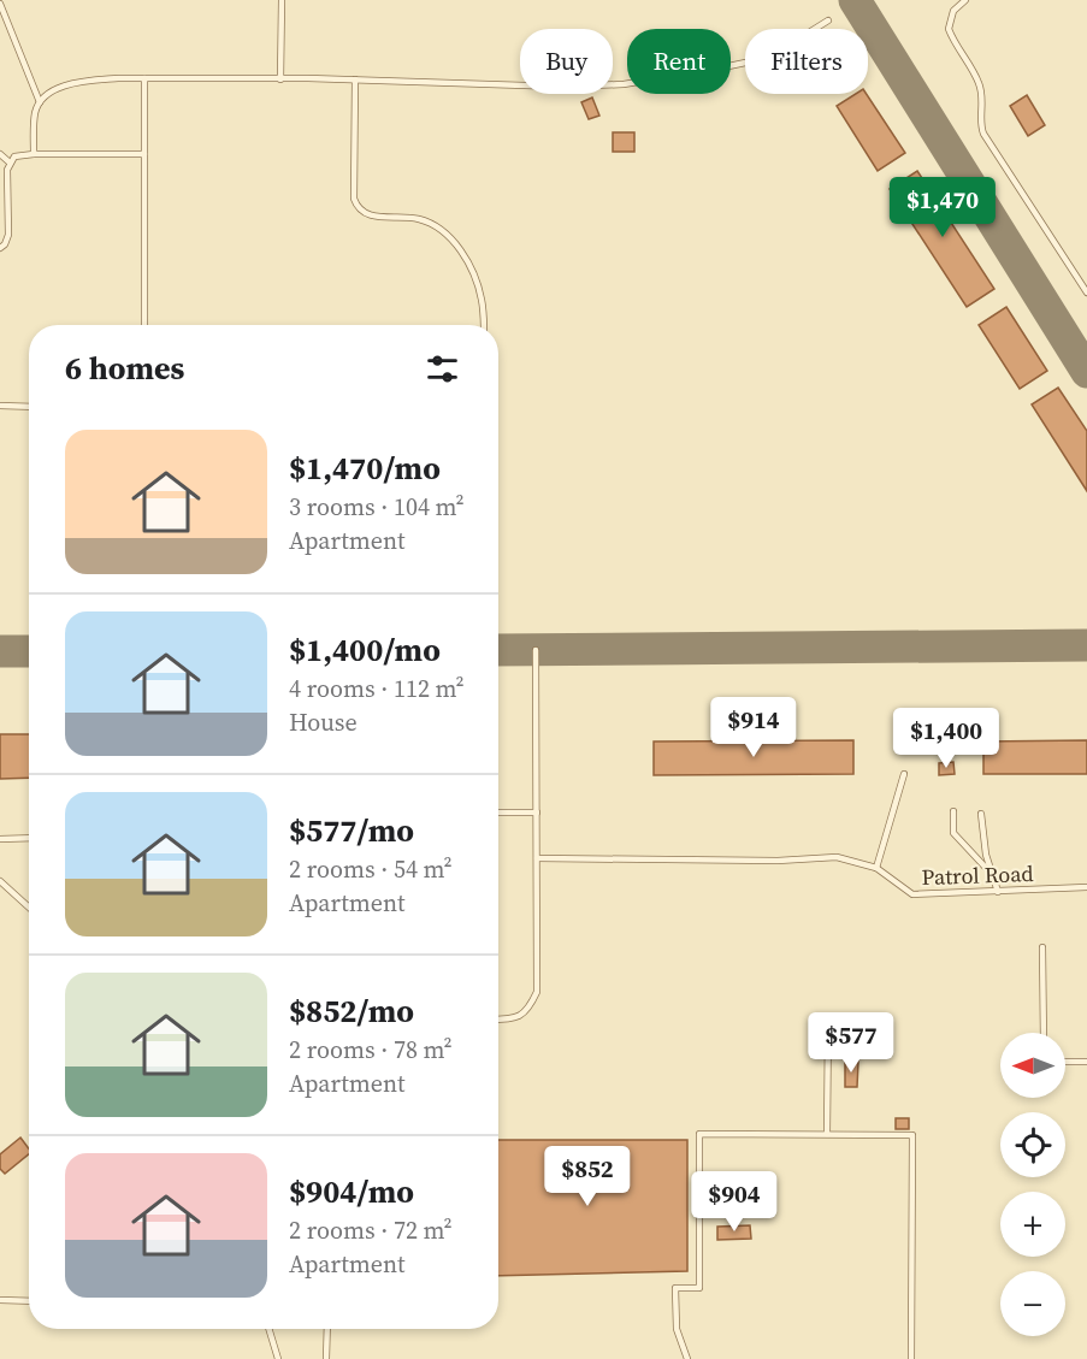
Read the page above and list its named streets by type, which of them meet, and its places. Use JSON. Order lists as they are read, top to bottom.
{
  "streets": {
    "lane": ["Patrol Road"]
  },
  "north": "left",
  "page": {
    "chip": ["Buy", "Rent", "Filters"],
    "price": [
      "$1,470",
      "$914",
      "$1,400",
      "$577",
      "$852",
      "$904"
    ],
    "heading": "6 homes",
    "list": [
      {
        "name": "$1,470/mo",
        "note": "3 rooms · 104 m² · Apartment"
      },
      {
        "name": "$1,400/mo",
        "note": "4 rooms · 112 m² · House"
      },
      {
        "name": "$577/mo",
        "note": "2 rooms · 54 m² · Apartment"
      },
      {
        "name": "$852/mo",
        "note": "2 rooms · 78 m² · Apartment"
      },
      {
        "name": "$904/mo",
        "note": "2 rooms · 72 m² · Apartment"
      }
    ],
    "map_buttons": ["+", "−"]
  }
}
